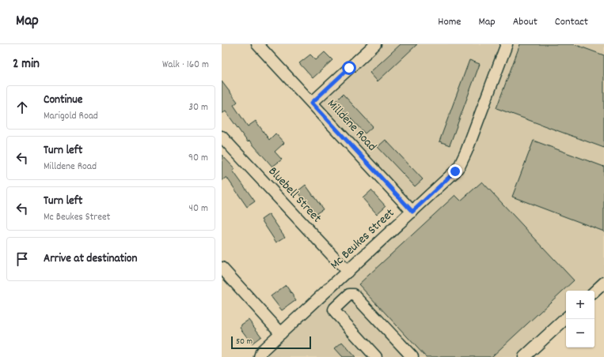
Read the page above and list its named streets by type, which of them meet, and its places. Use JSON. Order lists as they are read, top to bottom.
{
  "streets": {
    "street": ["Milldene Road", "Bluebell Street", "Mc Beukes Street"]
  },
  "crossings": [
    ["Milldene Road", "Mc Beukes Street"],
    ["Bluebell Street", "Mc Beukes Street"]
  ],
  "scale_bar": "50 m",
  "page": {
    "header": "Map",
    "nav": [
      "Home",
      "Map",
      "About",
      "Contact"
    ],
    "heading": ["2 min", "Walk · 160 m"],
    "list": [
      ["Continue", "Marigold Road", "30 m"],
      ["Turn left", "Milldene Road", "90 m"],
      ["Turn left", "Mc Beukes Street", "40 m"],
      "Arrive at destination"
    ],
    "map_buttons": ["+", "−"],
    "scale": "50 m"
  }
}
